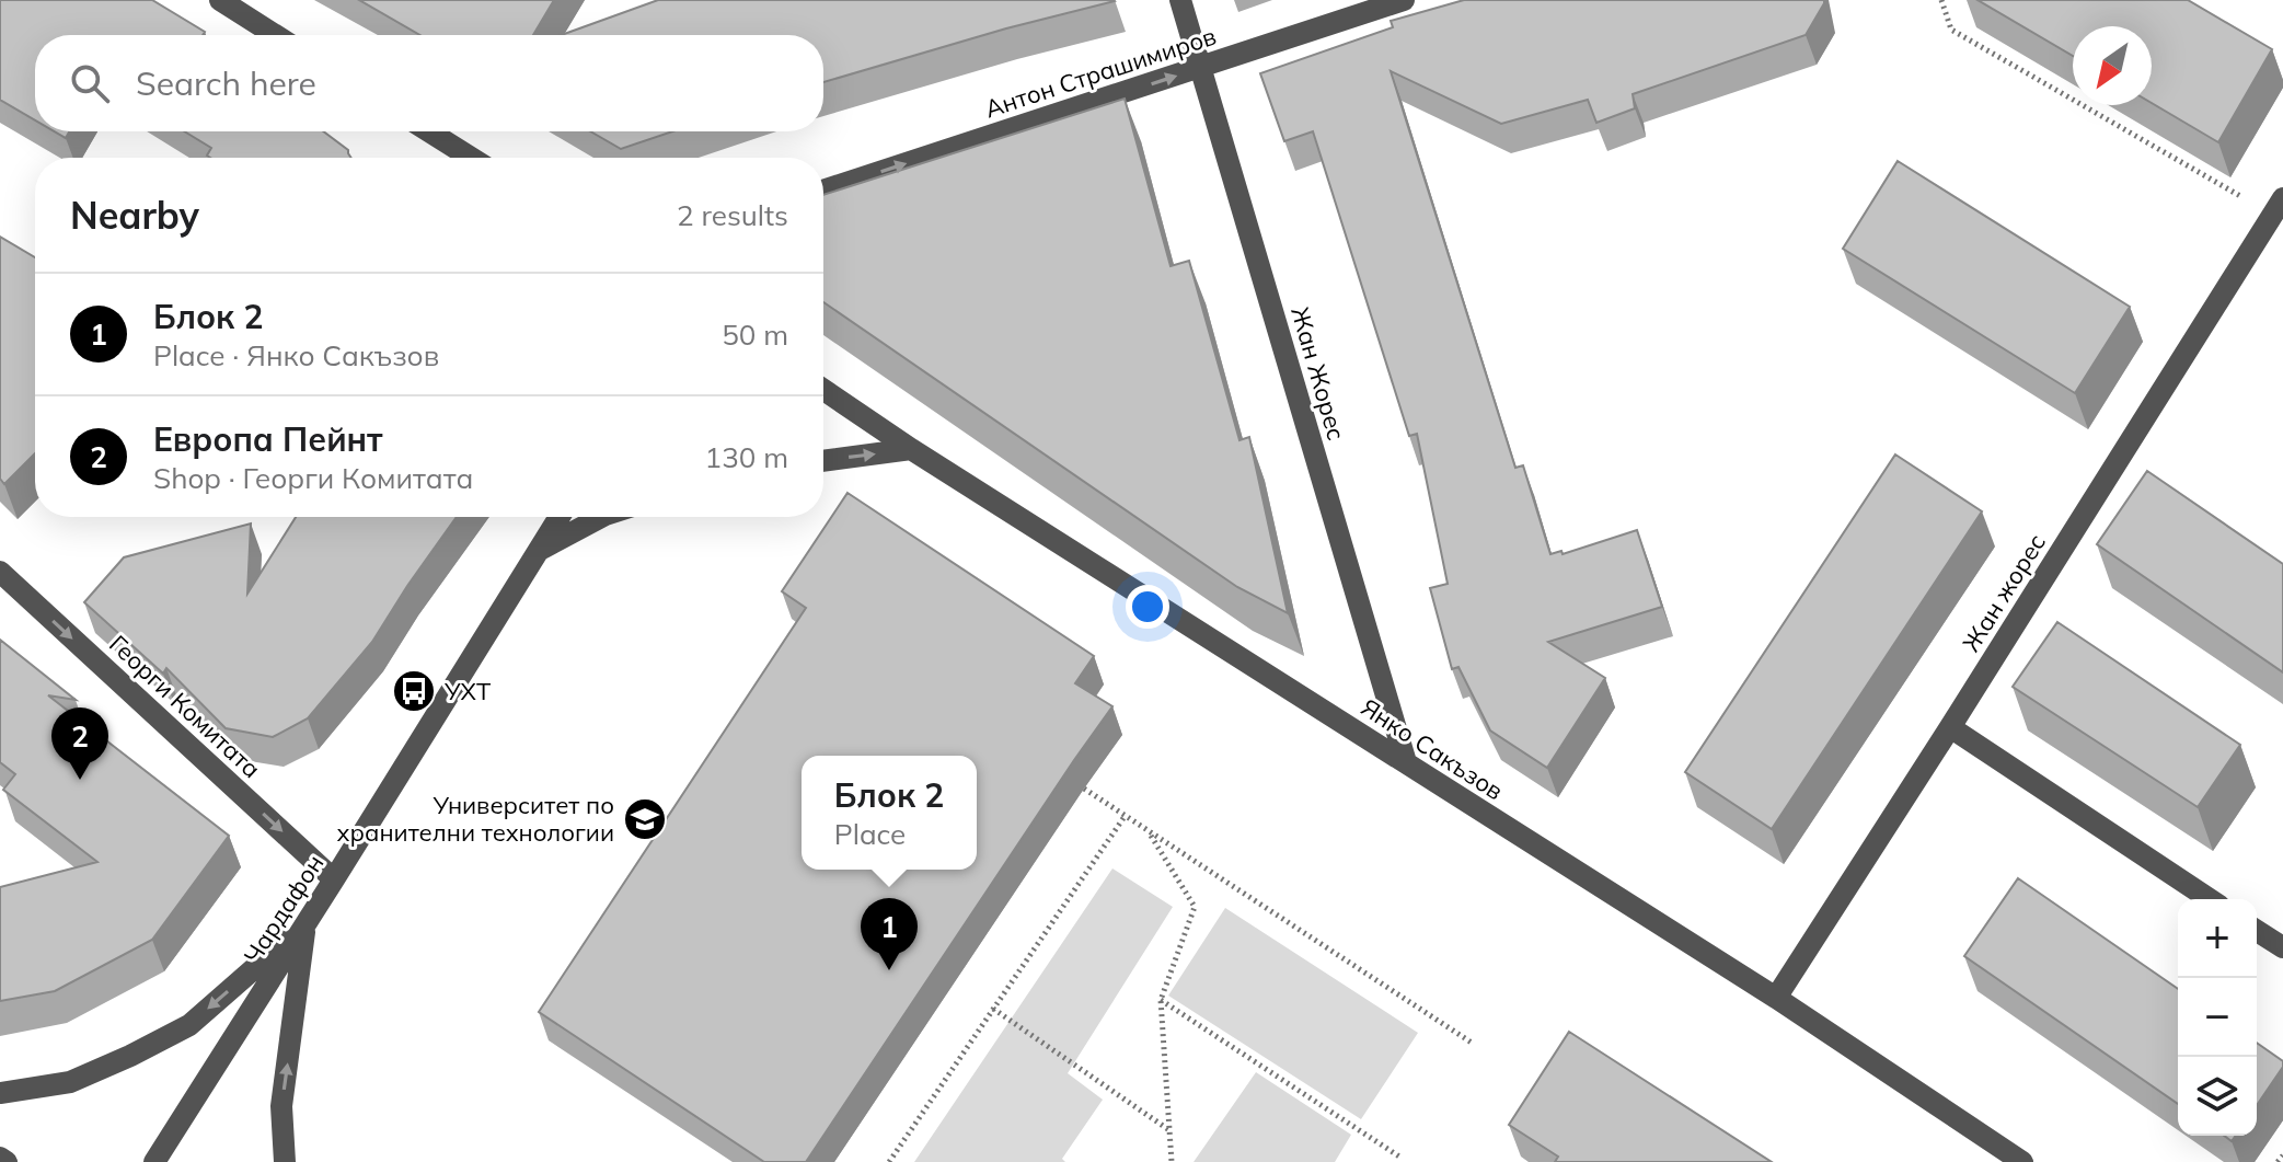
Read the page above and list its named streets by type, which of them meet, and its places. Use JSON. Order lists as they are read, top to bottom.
{
  "streets": {
    "street": [
      "Антон Страшимиров",
      "Жан Жорес",
      "Жан жорес",
      "Георги Комитата",
      "Янко Сакъзов",
      "Чардафон"
    ]
  },
  "crossings": [
    ["Антон Страшимиров", "Жан Жорес"],
    ["Жан Жорес", "Янко Сакъзов"],
    ["Жан жорес", "Янко Сакъзов"],
    ["Георги Комитата", "Чардафон"]
  ],
  "one_way": ["Антон Страшимиров", "Георги Комитата"],
  "places": {
    "bus stop": ["УХТ"],
    "school or university": ["Университет по хранителни технологии"]
  },
  "north": "bottom left",
  "page": {
    "search": "Search here",
    "heading": ["Nearby", "2 results"],
    "list": [
      {
        "mark": "1",
        "name": "Блок 2",
        "note": "Place · Янко Сакъзов",
        "value": "50 m"
      },
      {
        "mark": "2",
        "name": "Европа Пейнт",
        "note": "Shop · Георги Комитата",
        "value": "130 m"
      }
    ],
    "pins": ["2", "1"],
    "popup": ["Блок 2", "Place"],
    "map_buttons": ["+", "−"]
  }
}
